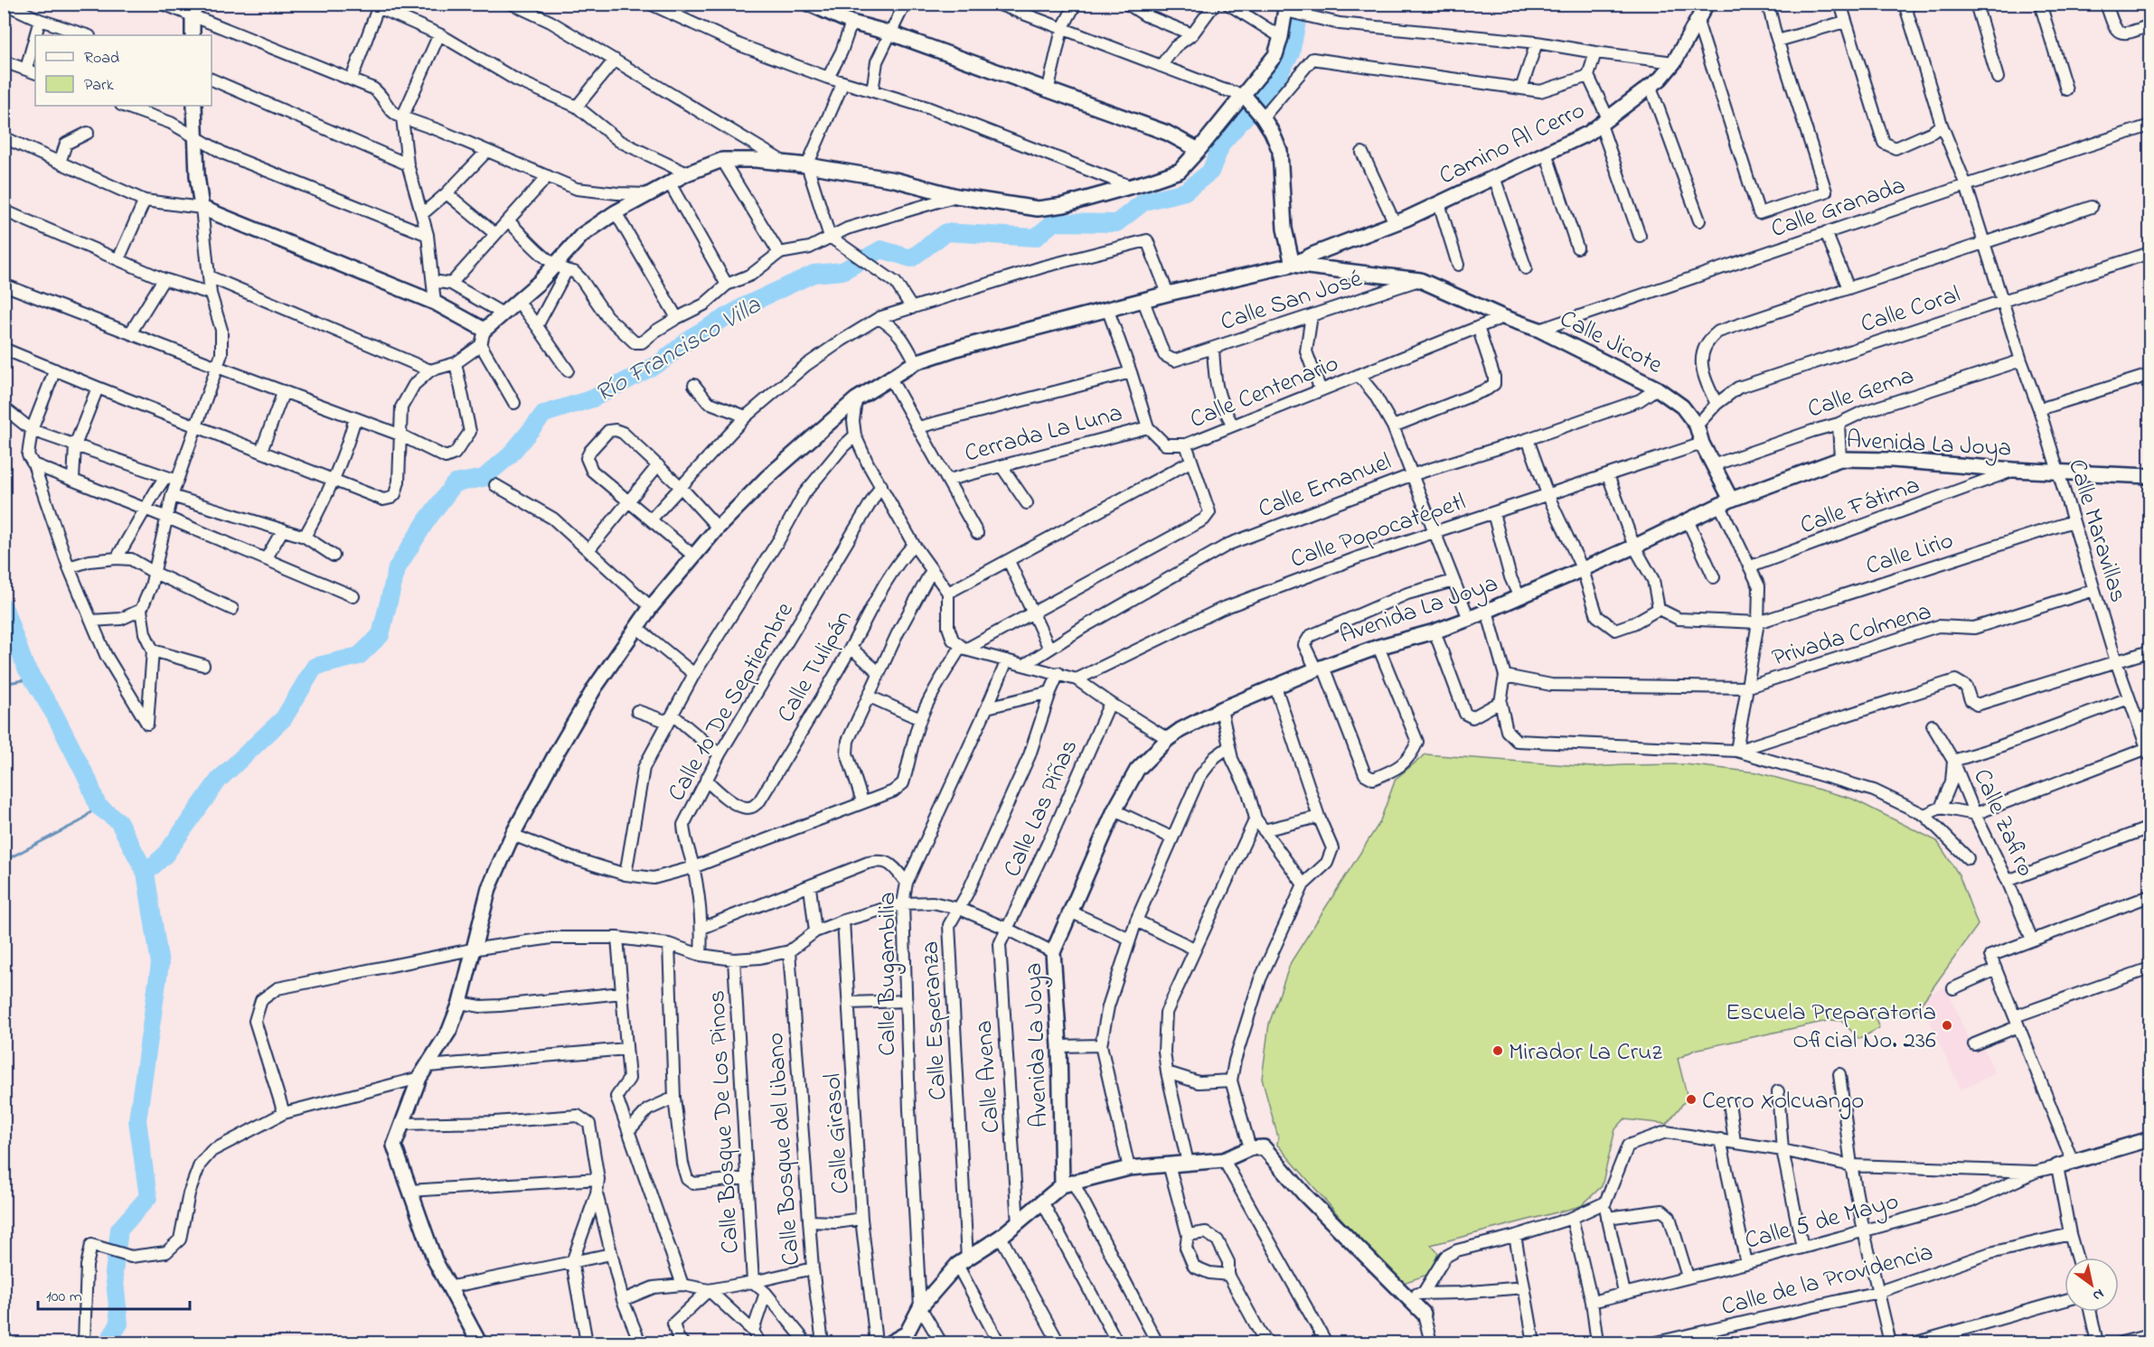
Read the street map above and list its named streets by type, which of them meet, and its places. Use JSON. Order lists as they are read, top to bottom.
{
  "streets": {
    "main road": ["Camino Al Cerro", "Calle Jicote", "Avenida La Joya"],
    "street": [
      "Calle Granada",
      "Calle San José",
      "Calle Coral",
      "Calle Centenario",
      "Calle Gema",
      "Cerrada La Luna",
      "Calle Emanuel",
      "Calle Fátima",
      "Calle Popocatépetl",
      "Calle Maravillas",
      "Calle Lirio",
      "Privada Colmena",
      "Calle Tulipán",
      "Calle 10 De Septiembre",
      "Calle Las Piñas",
      "Calle Zafiro",
      "Calle Bugambilia",
      "Calle Esperanza",
      "Calle Avena",
      "Calle Bosque De Los Pinos",
      "Calle Girasol",
      "Calle Bosque del Libano",
      "Calle 5 de Mayo",
      "Calle de la Providencia"
    ]
  },
  "crossings": [
    ["Camino Al Cerro", "Calle Jicote"],
    ["Calle Granada", "Calle Jicote"],
    ["Calle Granada", "Calle Maravillas"],
    ["Calle San José", "Calle Jicote"],
    ["Calle Coral", "Calle Jicote"],
    ["Calle Coral", "Calle Maravillas"],
    ["Calle Jicote", "Calle Centenario"],
    ["Calle Jicote", "Calle Gema"],
    ["Calle Jicote", "Avenida La Joya"],
    ["Calle Jicote", "Calle Emanuel"],
    ["Calle Jicote", "Calle Popocatépetl"],
    ["Calle Gema", "Calle Maravillas"],
    ["Avenida La Joya", "Calle Fátima"],
    ["Avenida La Joya", "Calle Maravillas"],
    ["Calle Maravillas", "Calle Lirio"],
    ["Calle Maravillas", "Privada Colmena"],
    ["Calle Tulipán", "Calle 10 De Septiembre"],
    ["Calle Las Piñas", "Calle Avena"]
  ],
  "water": ["Río Francisco Villa"],
  "places": ["Escuela Preparatoria Oficial No. 236", "Mirador La Cruz", "Cerro Xolcuango"],
  "legend": ["Road", "Park"],
  "scale_bar": "100 m",
  "north": "bottom right"
}
